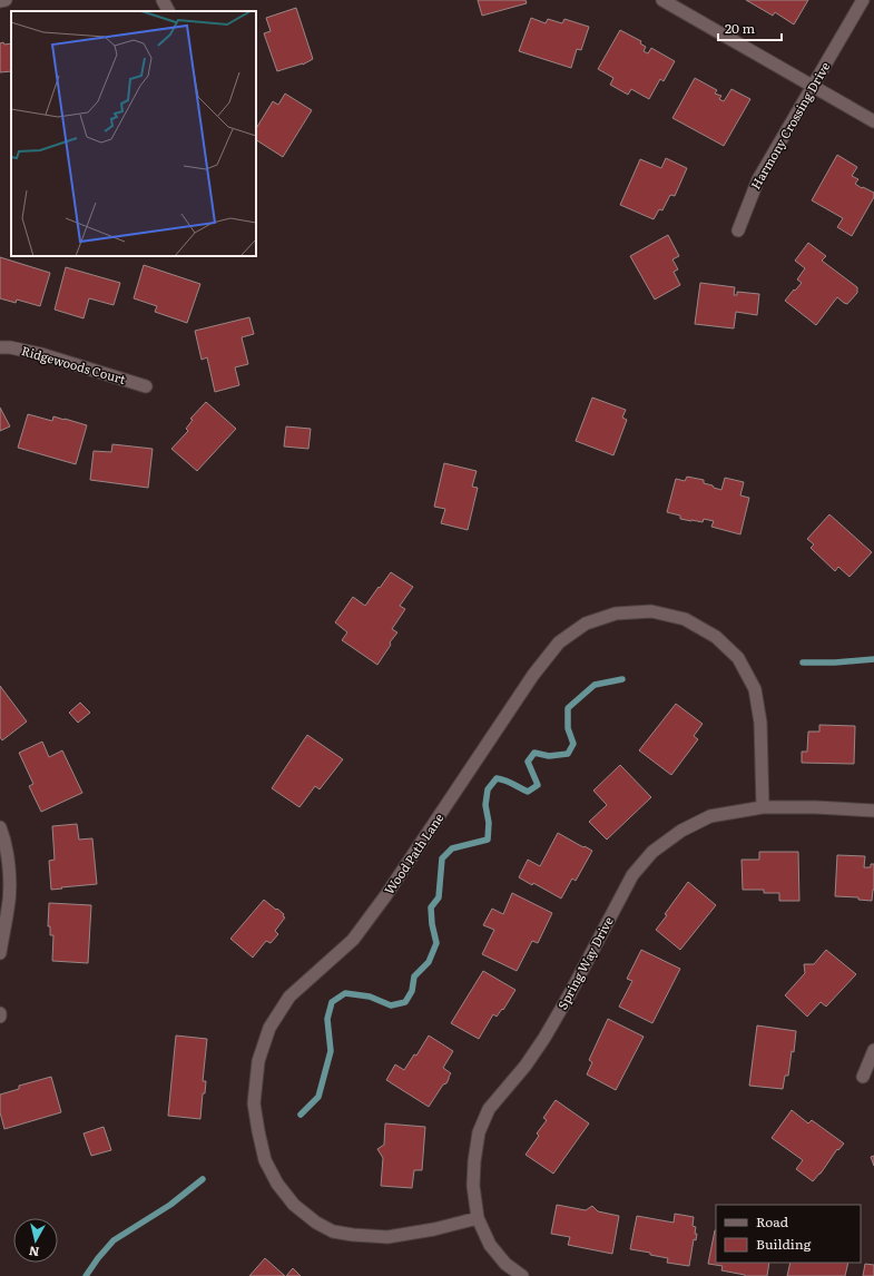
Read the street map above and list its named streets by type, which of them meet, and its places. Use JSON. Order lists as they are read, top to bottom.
{
  "streets": {
    "street": [
      "Harmony Crossing Drive",
      "Ridgewoods Court",
      "Wood Path Lane",
      "Spring Way Drive"
    ]
  },
  "crossings": [
    ["Wood Path Lane", "Spring Way Drive"]
  ],
  "legend": ["Road", "Building"],
  "scale_bar": "20 m",
  "north": "bottom"
}
